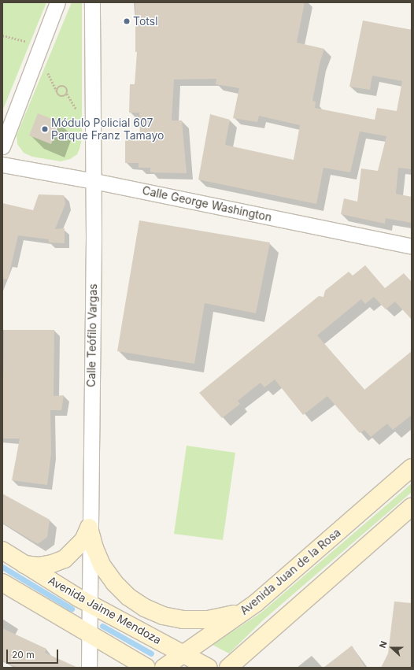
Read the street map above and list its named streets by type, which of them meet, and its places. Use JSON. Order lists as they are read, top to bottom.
{
  "streets": {
    "main road": ["Avenida Juan de la Rosa", "Avenida Jaime Mendoza"],
    "street": ["Calle George Washington", "Calle Teófilo Vargas"]
  },
  "crossings": [
    ["Calle George Washington", "Calle Teófilo Vargas"],
    ["Calle Teófilo Vargas", "Avenida Jaime Mendoza"],
    ["Avenida Juan de la Rosa", "Avenida Jaime Mendoza"]
  ],
  "places": ["Totsl", "Módulo Policial 607 Parque Franz Tamayo"],
  "scale_bar": "20 m",
  "north": "left"
}
